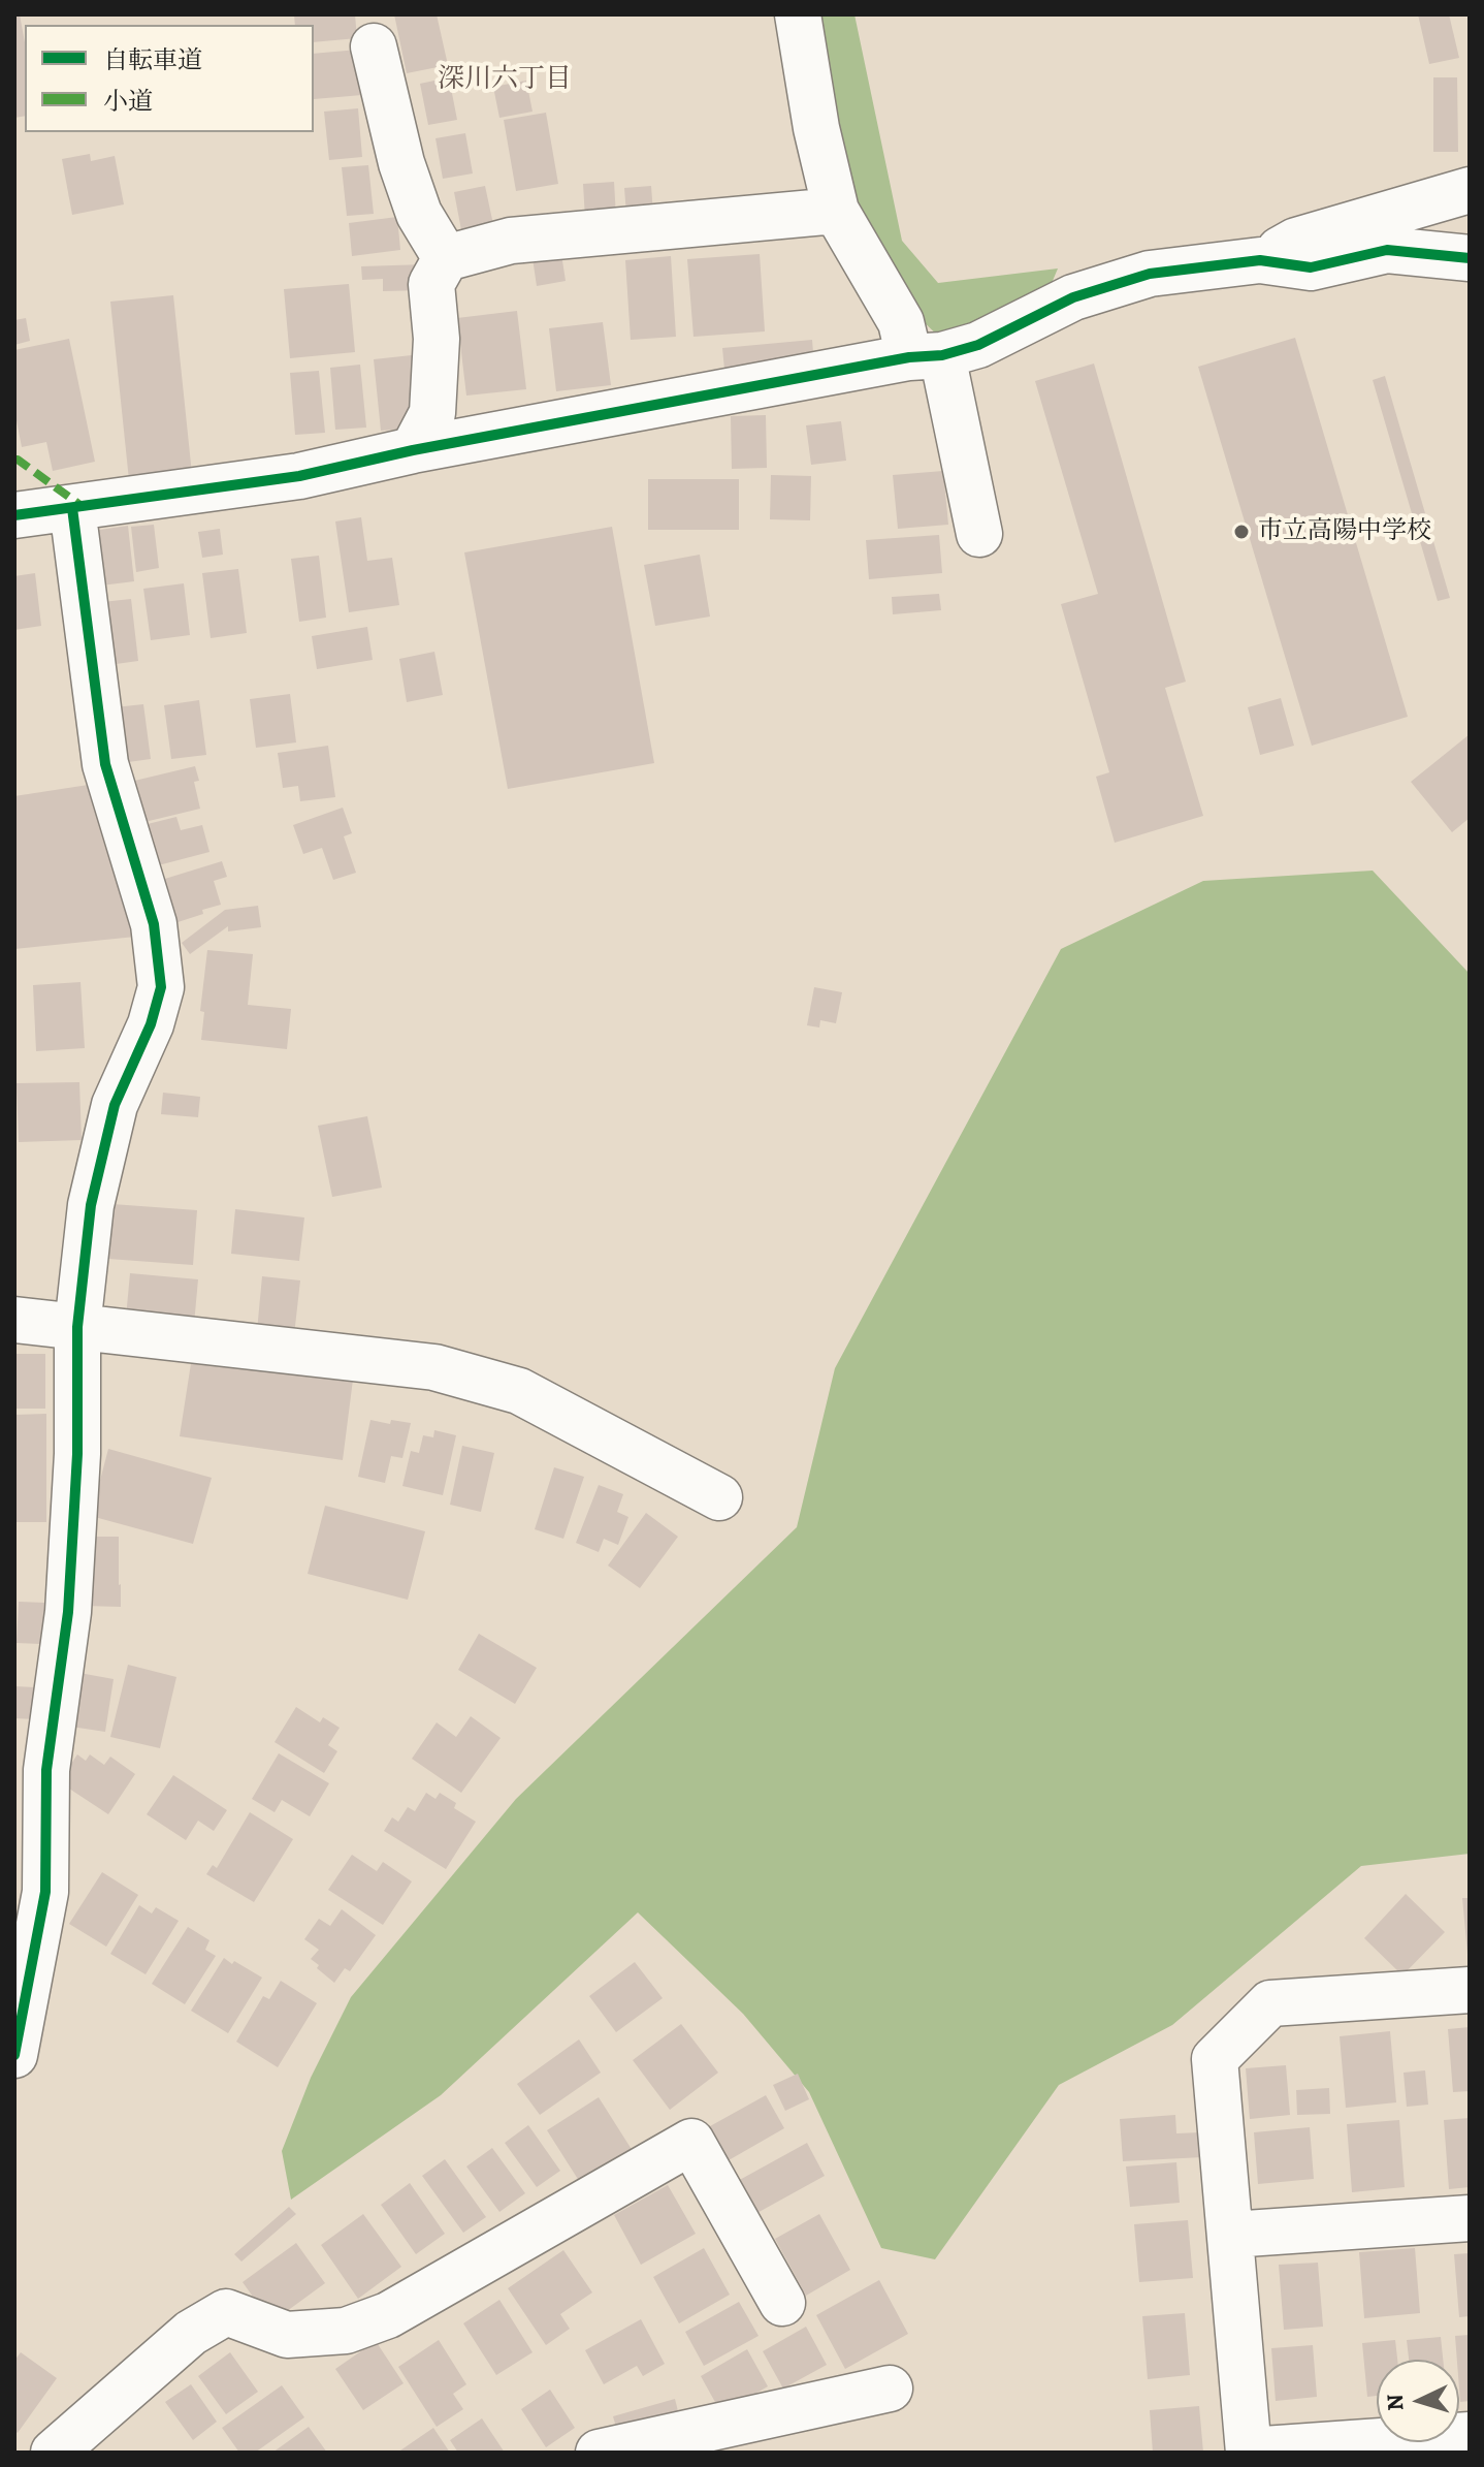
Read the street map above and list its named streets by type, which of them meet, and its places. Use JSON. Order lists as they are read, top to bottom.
{
  "districts": ["深川六丁目"],
  "places": ["市立高陽中学校"],
  "legend": ["自転車道", "小道"],
  "north": "left"
}
